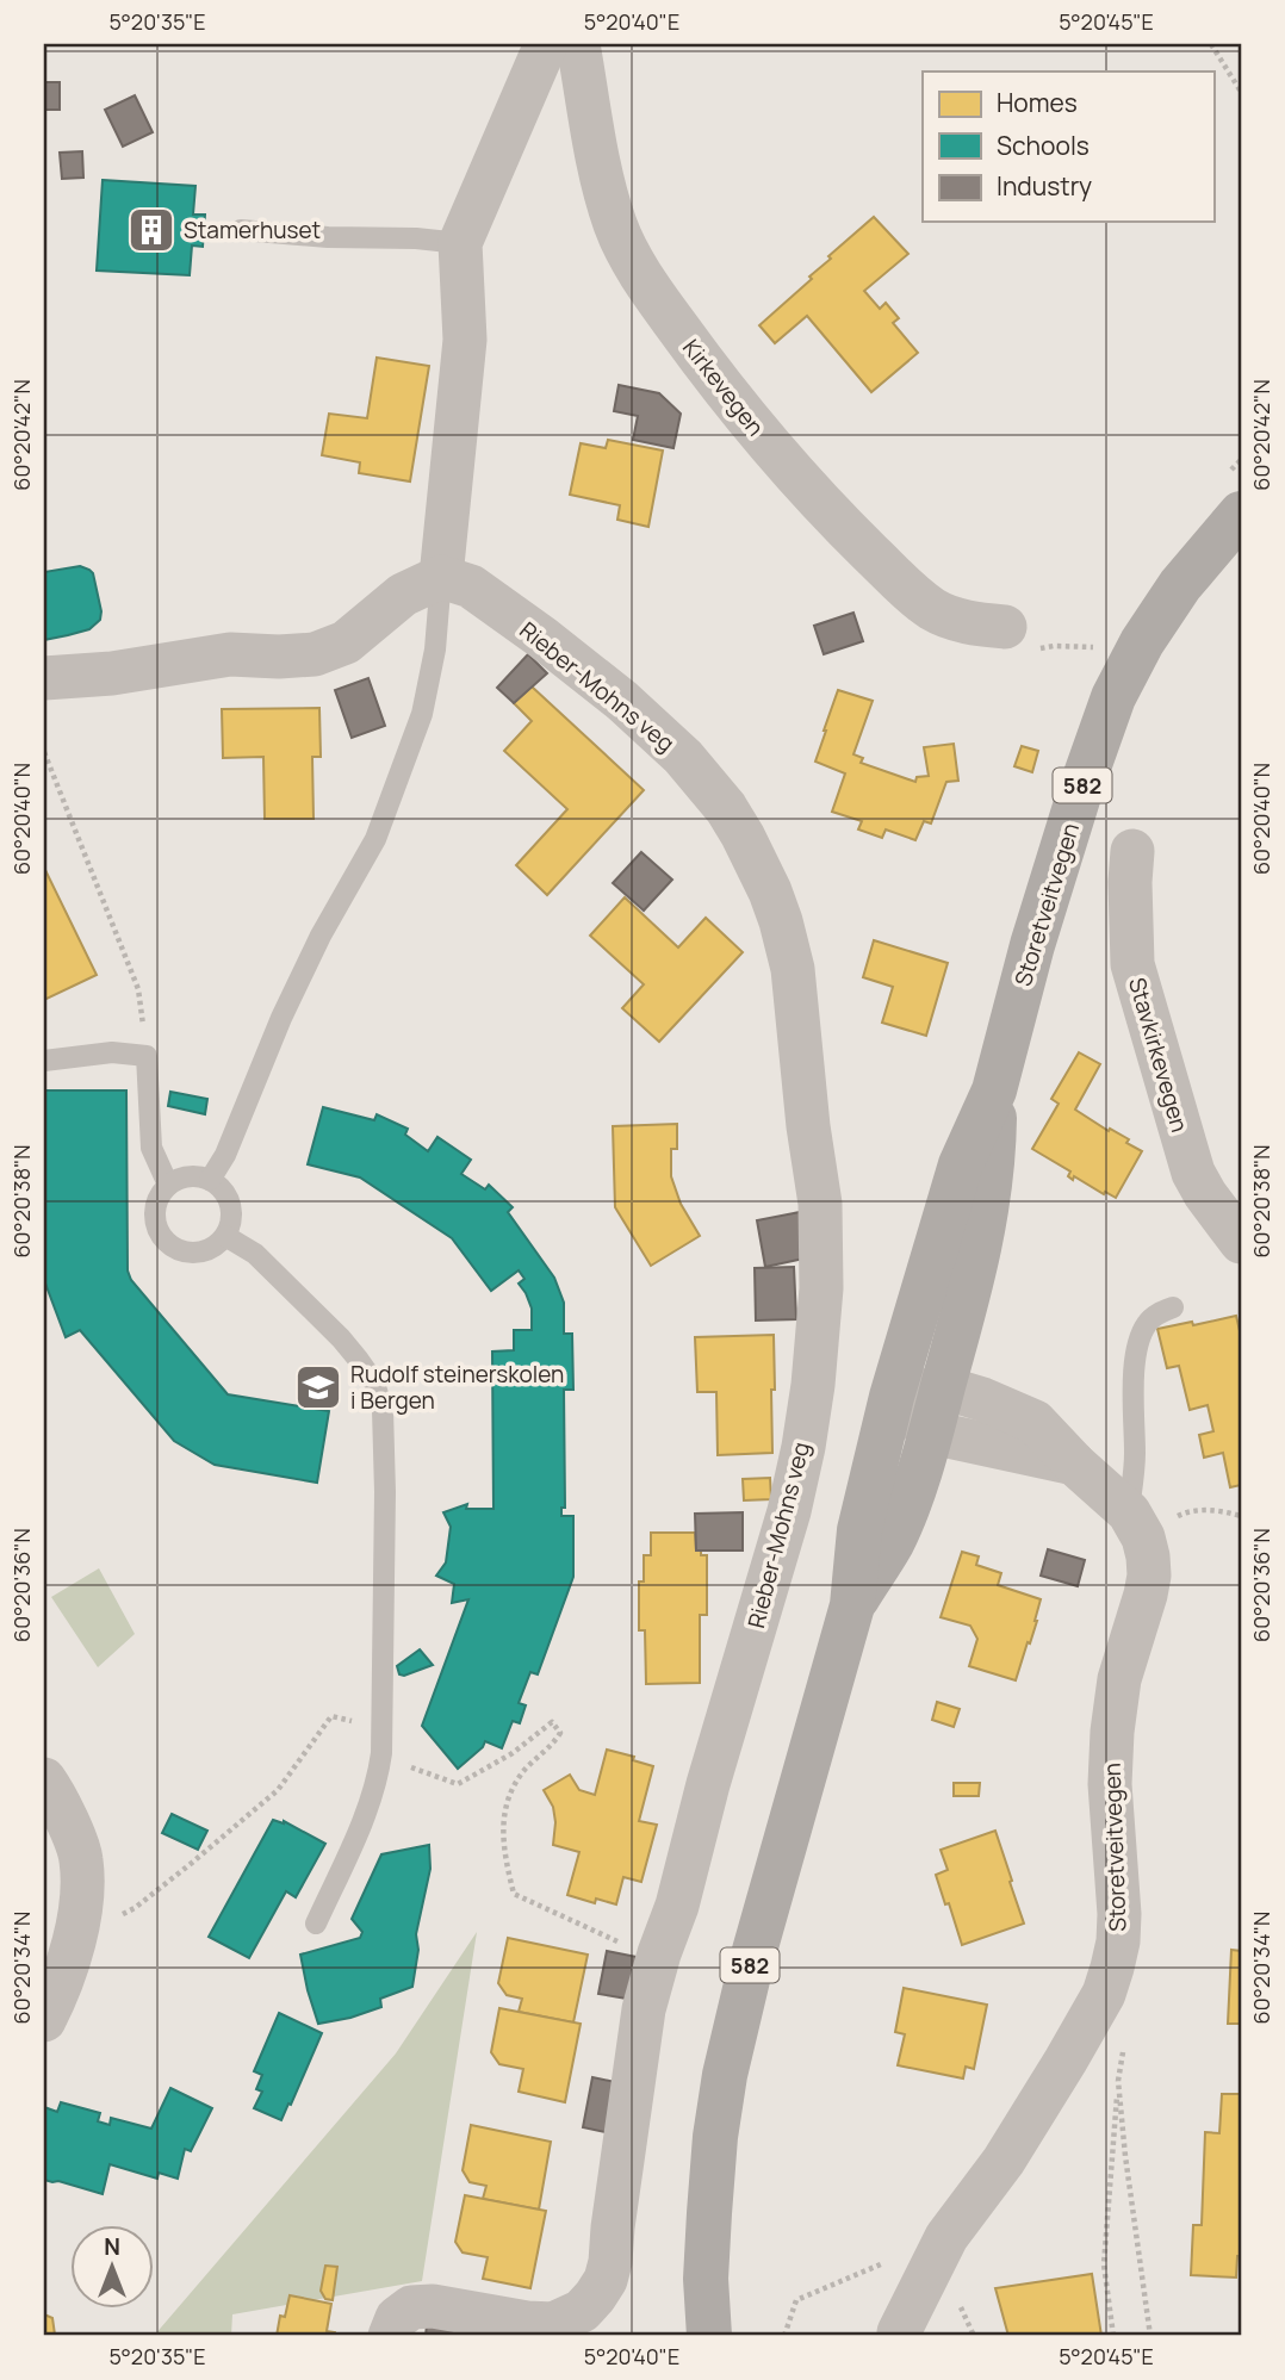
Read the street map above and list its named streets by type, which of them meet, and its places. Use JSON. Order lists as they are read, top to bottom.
{
  "streets": {
    "main road": ["582", "Storetveitvegen"],
    "street": ["Kirkevegen", "Rieber-Mohns veg", "Stavkirkevegen"]
  },
  "places": {
    "building": ["Stamerhuset"],
    "school or university": ["Rudolf steinerskolen i Bergen"]
  },
  "legend": ["Homes", "Schools", "Industry"],
  "north": "top",
  "coordinates": [
    "5°20'35\"E",
    "5°20'40\"E",
    "5°20'45\"E",
    "60°20'42\"N",
    "60°20'40\"N",
    "60°20'38\"N",
    "60°20'36\"N",
    "60°20'34\"N"
  ]
}
